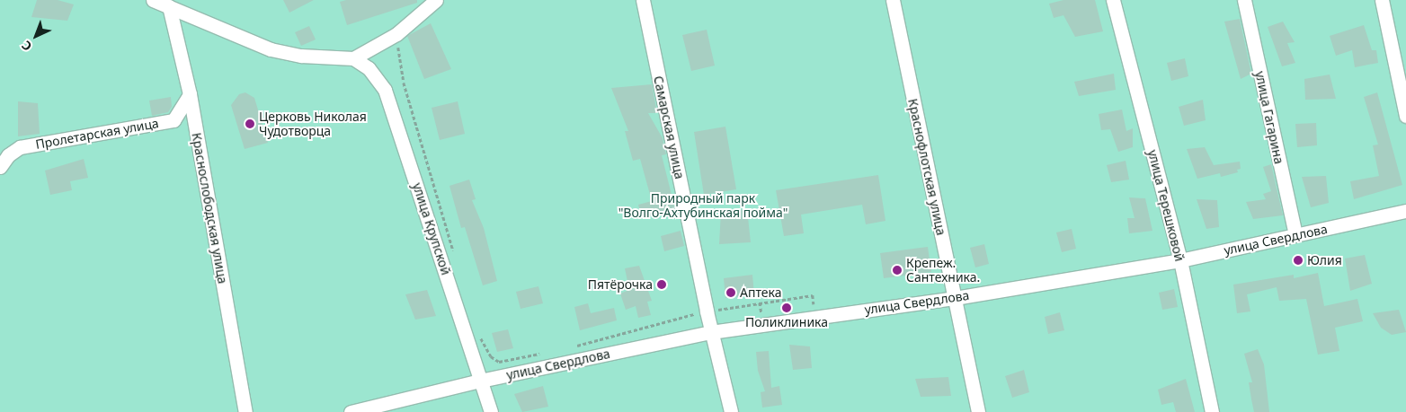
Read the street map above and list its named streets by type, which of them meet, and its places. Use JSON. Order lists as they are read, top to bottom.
{
  "streets": {
    "street": [
      "улица Гагарина",
      "Самарская улица",
      "Пролетарская улица",
      "Краснофлотская улица",
      "улица Терешковой",
      "Краснослободская улица",
      "улица Крупской",
      "улица Свердлова"
    ]
  },
  "crossings": [
    ["улица Гагарина", "улица Свердлова"],
    ["Самарская улица", "улица Свердлова"],
    ["Пролетарская улица", "Краснослободская улица"],
    ["Краснофлотская улица", "улица Свердлова"],
    ["улица Терешковой", "улица Свердлова"],
    ["улица Крупской", "улица Свердлова"]
  ],
  "parks": ["Природный парк \"Волго-Ахтубинская пойма\""],
  "places": [
    "Церковь Николая Чудотворца",
    "Юлия",
    "Крепеж. Сантехника.",
    "Пятёрочка",
    "Аптека",
    "Поликлиника"
  ],
  "north": "bottom left"
}
